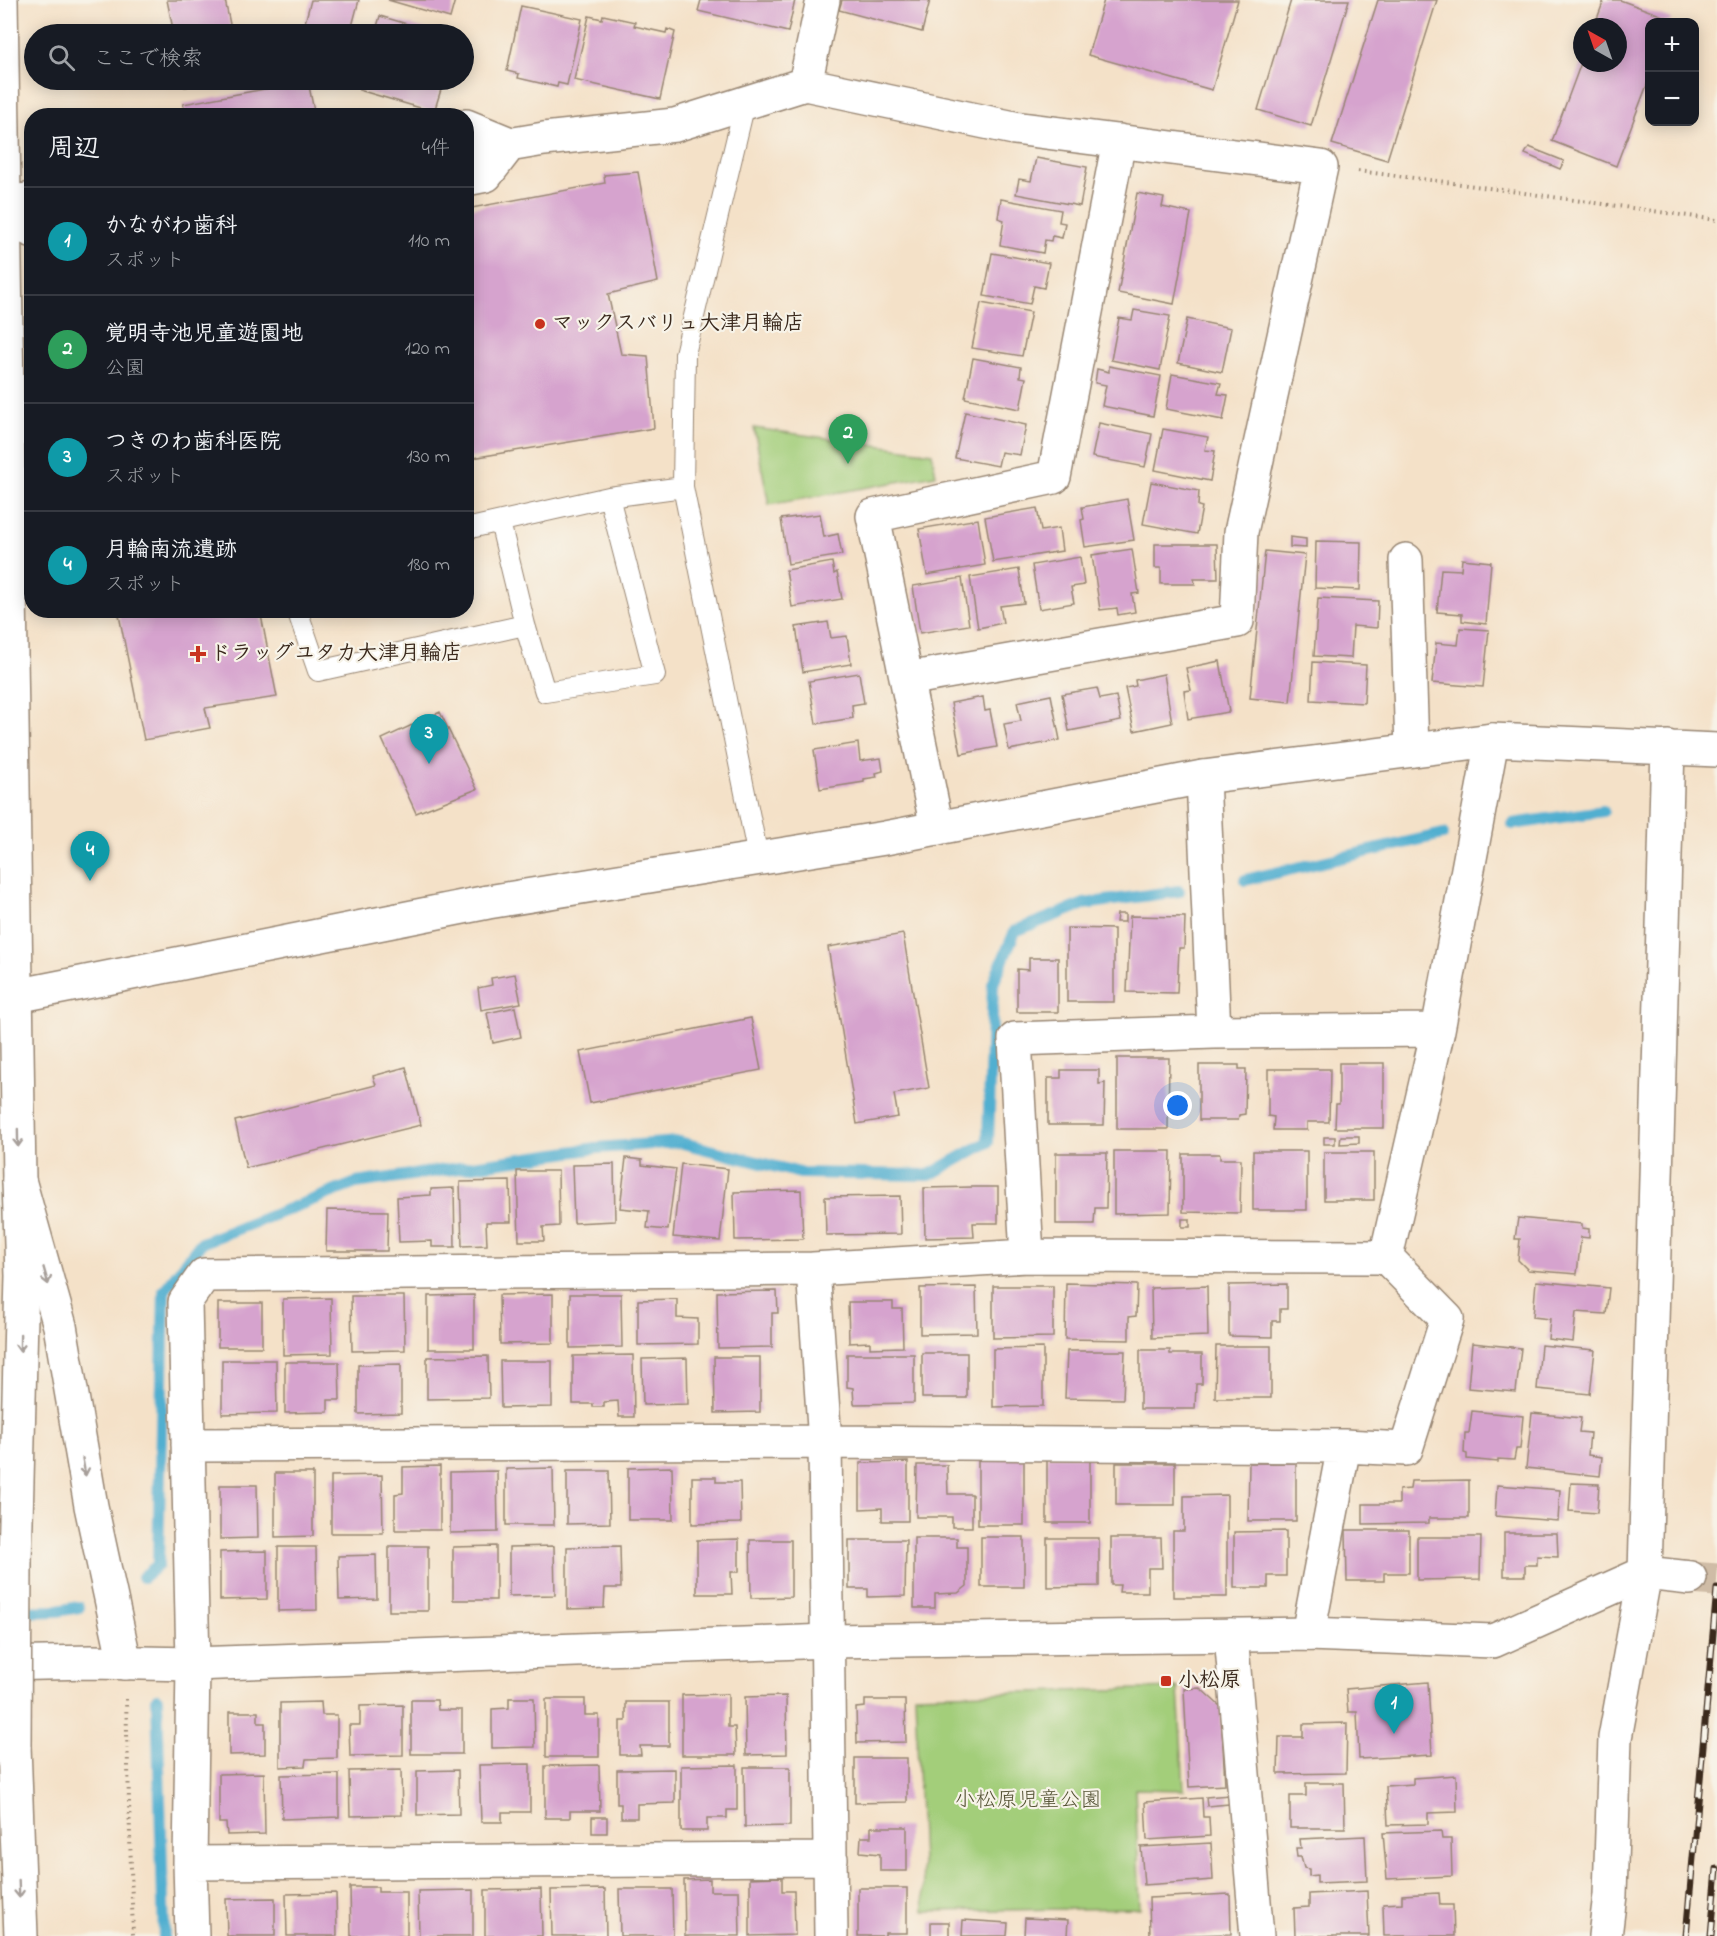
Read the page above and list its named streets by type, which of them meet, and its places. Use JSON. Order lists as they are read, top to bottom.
{
  "parks": ["小松原児童公園"],
  "places": {
    "other": ["マックスバリュ大津月輪店"],
    "health": ["ドラッグユタカ大津月輪店"],
    "transit": ["小松原"]
  },
  "north": "top left",
  "page": {
    "map_buttons": ["+", "−"],
    "search": "ここで検索",
    "heading": ["周辺", "4件"],
    "list": [
      {
        "mark": "1",
        "name": "かながわ歯科",
        "note": "スポット",
        "value": "110 m"
      },
      {
        "mark": "2",
        "name": "覚明寺池児童遊園地",
        "note": "公園",
        "value": "120 m"
      },
      {
        "mark": "3",
        "name": "つきのわ歯科医院",
        "note": "スポット",
        "value": "130 m"
      },
      {
        "mark": "4",
        "name": "月輪南流遺跡",
        "note": "スポット",
        "value": "180 m"
      }
    ],
    "pins": [
      "2",
      "3",
      "4",
      "1"
    ]
  }
}
